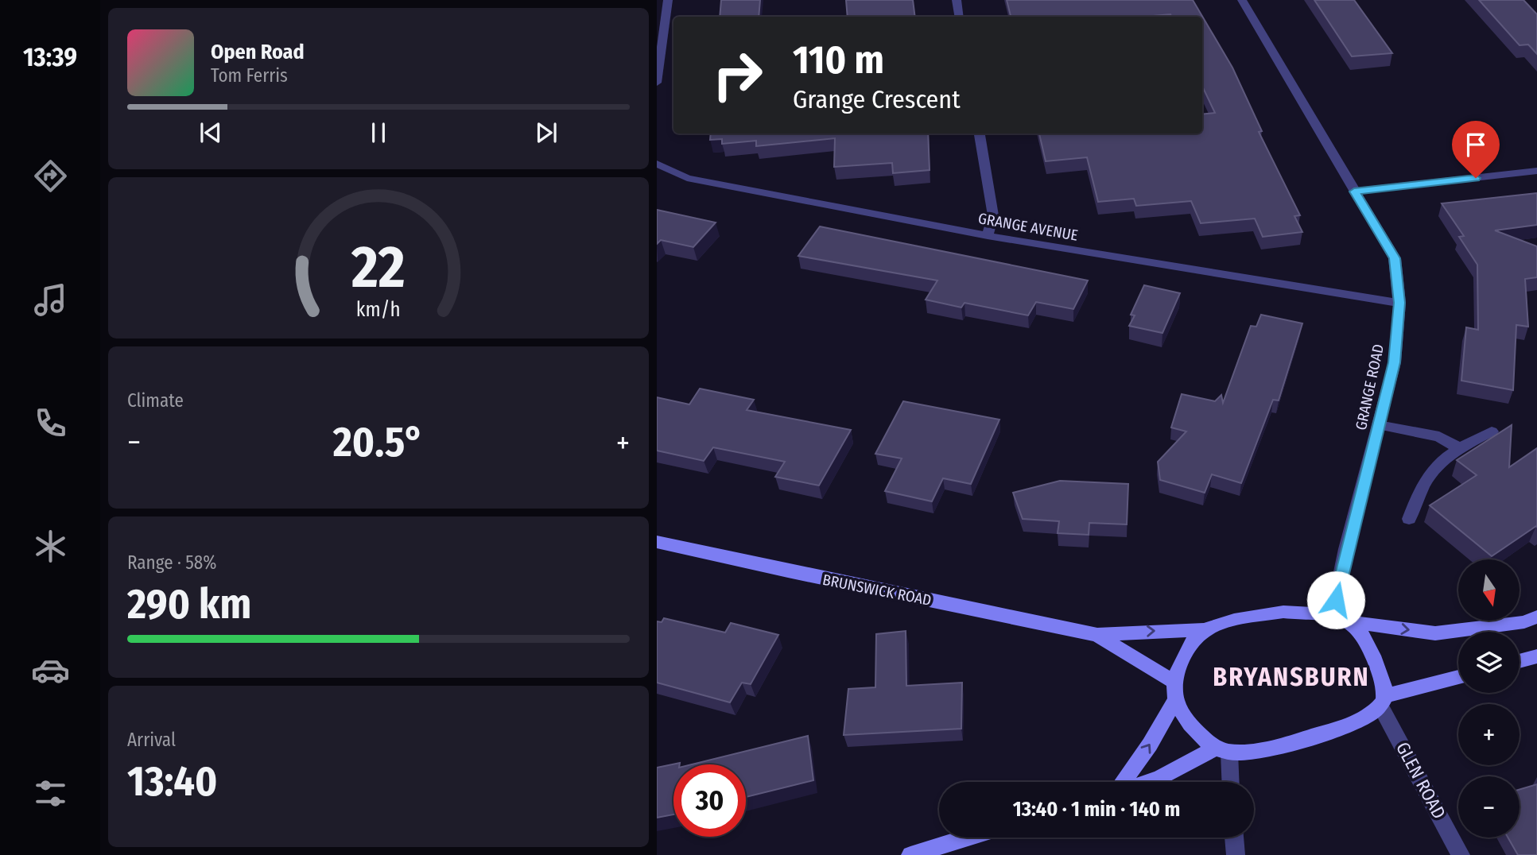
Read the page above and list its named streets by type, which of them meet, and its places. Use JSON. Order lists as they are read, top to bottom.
{
  "streets": {
    "main road": ["BRUNSWICK ROAD"],
    "street": ["GRANGE AVENUE", "GRANGE ROAD", "GLEN ROAD"]
  },
  "crossings": [
    ["GRANGE AVENUE", "GRANGE ROAD"],
    ["GRANGE ROAD", "BRUNSWICK ROAD"],
    ["GRANGE ROAD", "GLEN ROAD"],
    ["BRUNSWICK ROAD", "GLEN ROAD"]
  ],
  "districts": ["BRYANSBURN"],
  "north": "bottom",
  "page": {
    "tabs": "13:39",
    "turn": ["110 m", "Grange Crescent"],
    "song": ["Open Road", "Tom Ferris"],
    "tile": [
      "Climate",
      ["Range · 58%", "290 km"],
      ["Arrival", "13:40"]
    ],
    "heat": ["−", "20.5°", "+"],
    "map_buttons": ["+", "−"],
    "limit": "30",
    "trip": "13:40 · 1 min · 140 m",
    "gauge": ["22", "km/h"]
  }
}
